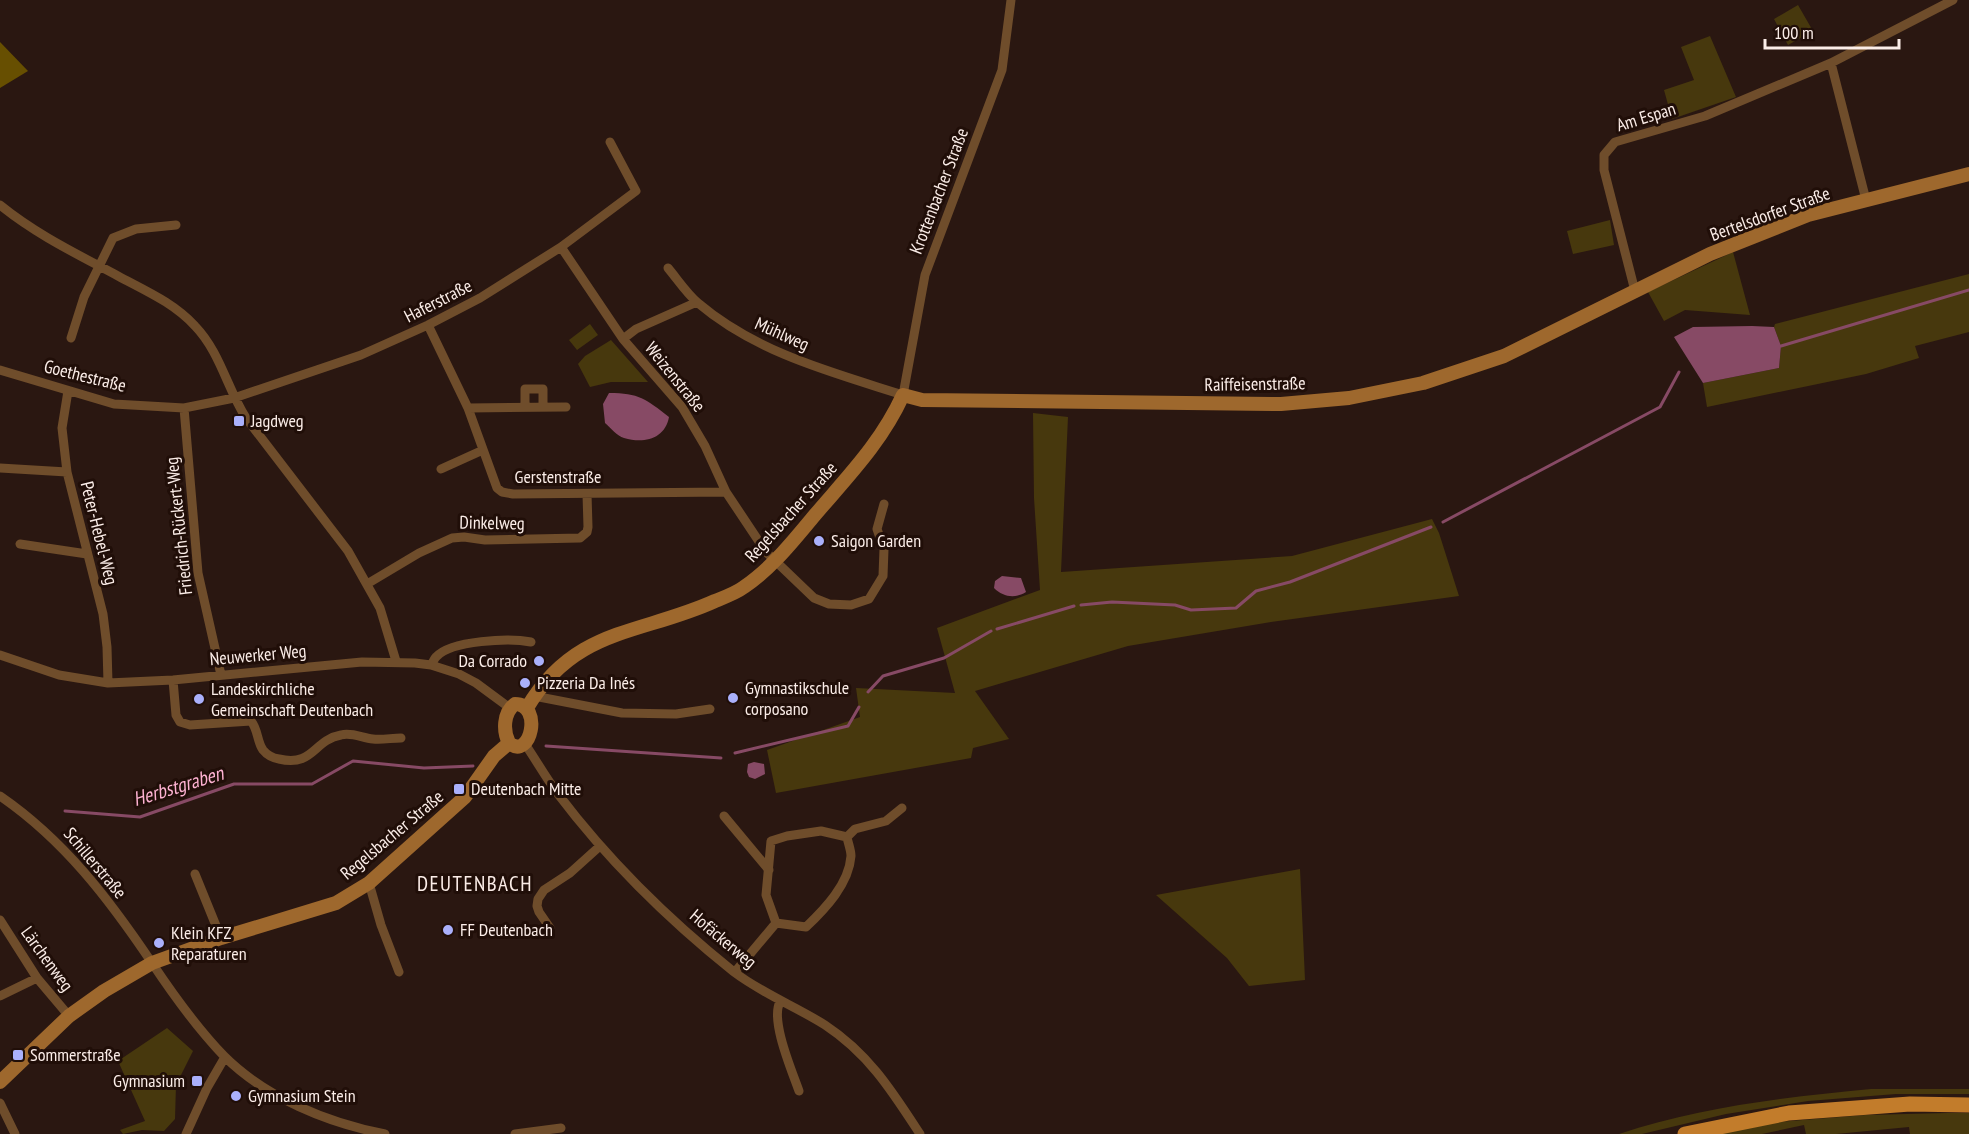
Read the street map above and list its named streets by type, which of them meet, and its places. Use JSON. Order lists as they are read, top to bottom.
{
  "streets": {
    "street": [
      "Am Espan",
      "Krottenbacher Straße",
      "Bertelsdorfer Straße",
      "Haferstraße",
      "Mühlweg",
      "Goethestraße",
      "Weizenstraße",
      "Raiffeisenstraße",
      "Gerstenstraße",
      "Regelsbacher Straße",
      "Dinkelweg",
      "Friedrich-Rückert-Weg",
      "Peter-Hebel-Weg",
      "Neuwerker Weg",
      "Schillerstraße",
      "Hofäckerweg",
      "Lärchenweg"
    ]
  },
  "crossings": [
    ["Am Espan", "Bertelsdorfer Straße"],
    ["Krottenbacher Straße", "Mühlweg"],
    ["Krottenbacher Straße", "Raiffeisenstraße"],
    ["Krottenbacher Straße", "Regelsbacher Straße"],
    ["Bertelsdorfer Straße", "Raiffeisenstraße"],
    ["Haferstraße", "Goethestraße"],
    ["Haferstraße", "Weizenstraße"],
    ["Haferstraße", "Gerstenstraße"],
    ["Mühlweg", "Raiffeisenstraße"],
    ["Mühlweg", "Regelsbacher Straße"],
    ["Goethestraße", "Friedrich-Rückert-Weg"],
    ["Goethestraße", "Peter-Hebel-Weg"],
    ["Weizenstraße", "Gerstenstraße"],
    ["Weizenstraße", "Regelsbacher Straße"],
    ["Raiffeisenstraße", "Regelsbacher Straße"],
    ["Gerstenstraße", "Dinkelweg"],
    ["Regelsbacher Straße", "Schillerstraße"],
    ["Regelsbacher Straße", "Lärchenweg"],
    ["Friedrich-Rückert-Weg", "Neuwerker Weg"],
    ["Peter-Hebel-Weg", "Neuwerker Weg"]
  ],
  "districts": ["DEUTENBACH"],
  "water": ["Herbstgraben"],
  "places": {
    "transit": [
      "Jagdweg",
      "Deutenbach Mitte",
      "Sommerstraße",
      "Gymnasium"
    ],
    "other": [
      "Saigon Garden",
      "Da Corrado",
      "Pizzeria Da Inés",
      "Gymnastikschule corposano",
      "Landeskirchliche Gemeinschaft Deutenbach",
      "FF Deutenbach",
      "Klein KFZ Reparaturen",
      "Gymnasium Stein"
    ]
  },
  "scale_bar": "100 m"
}
